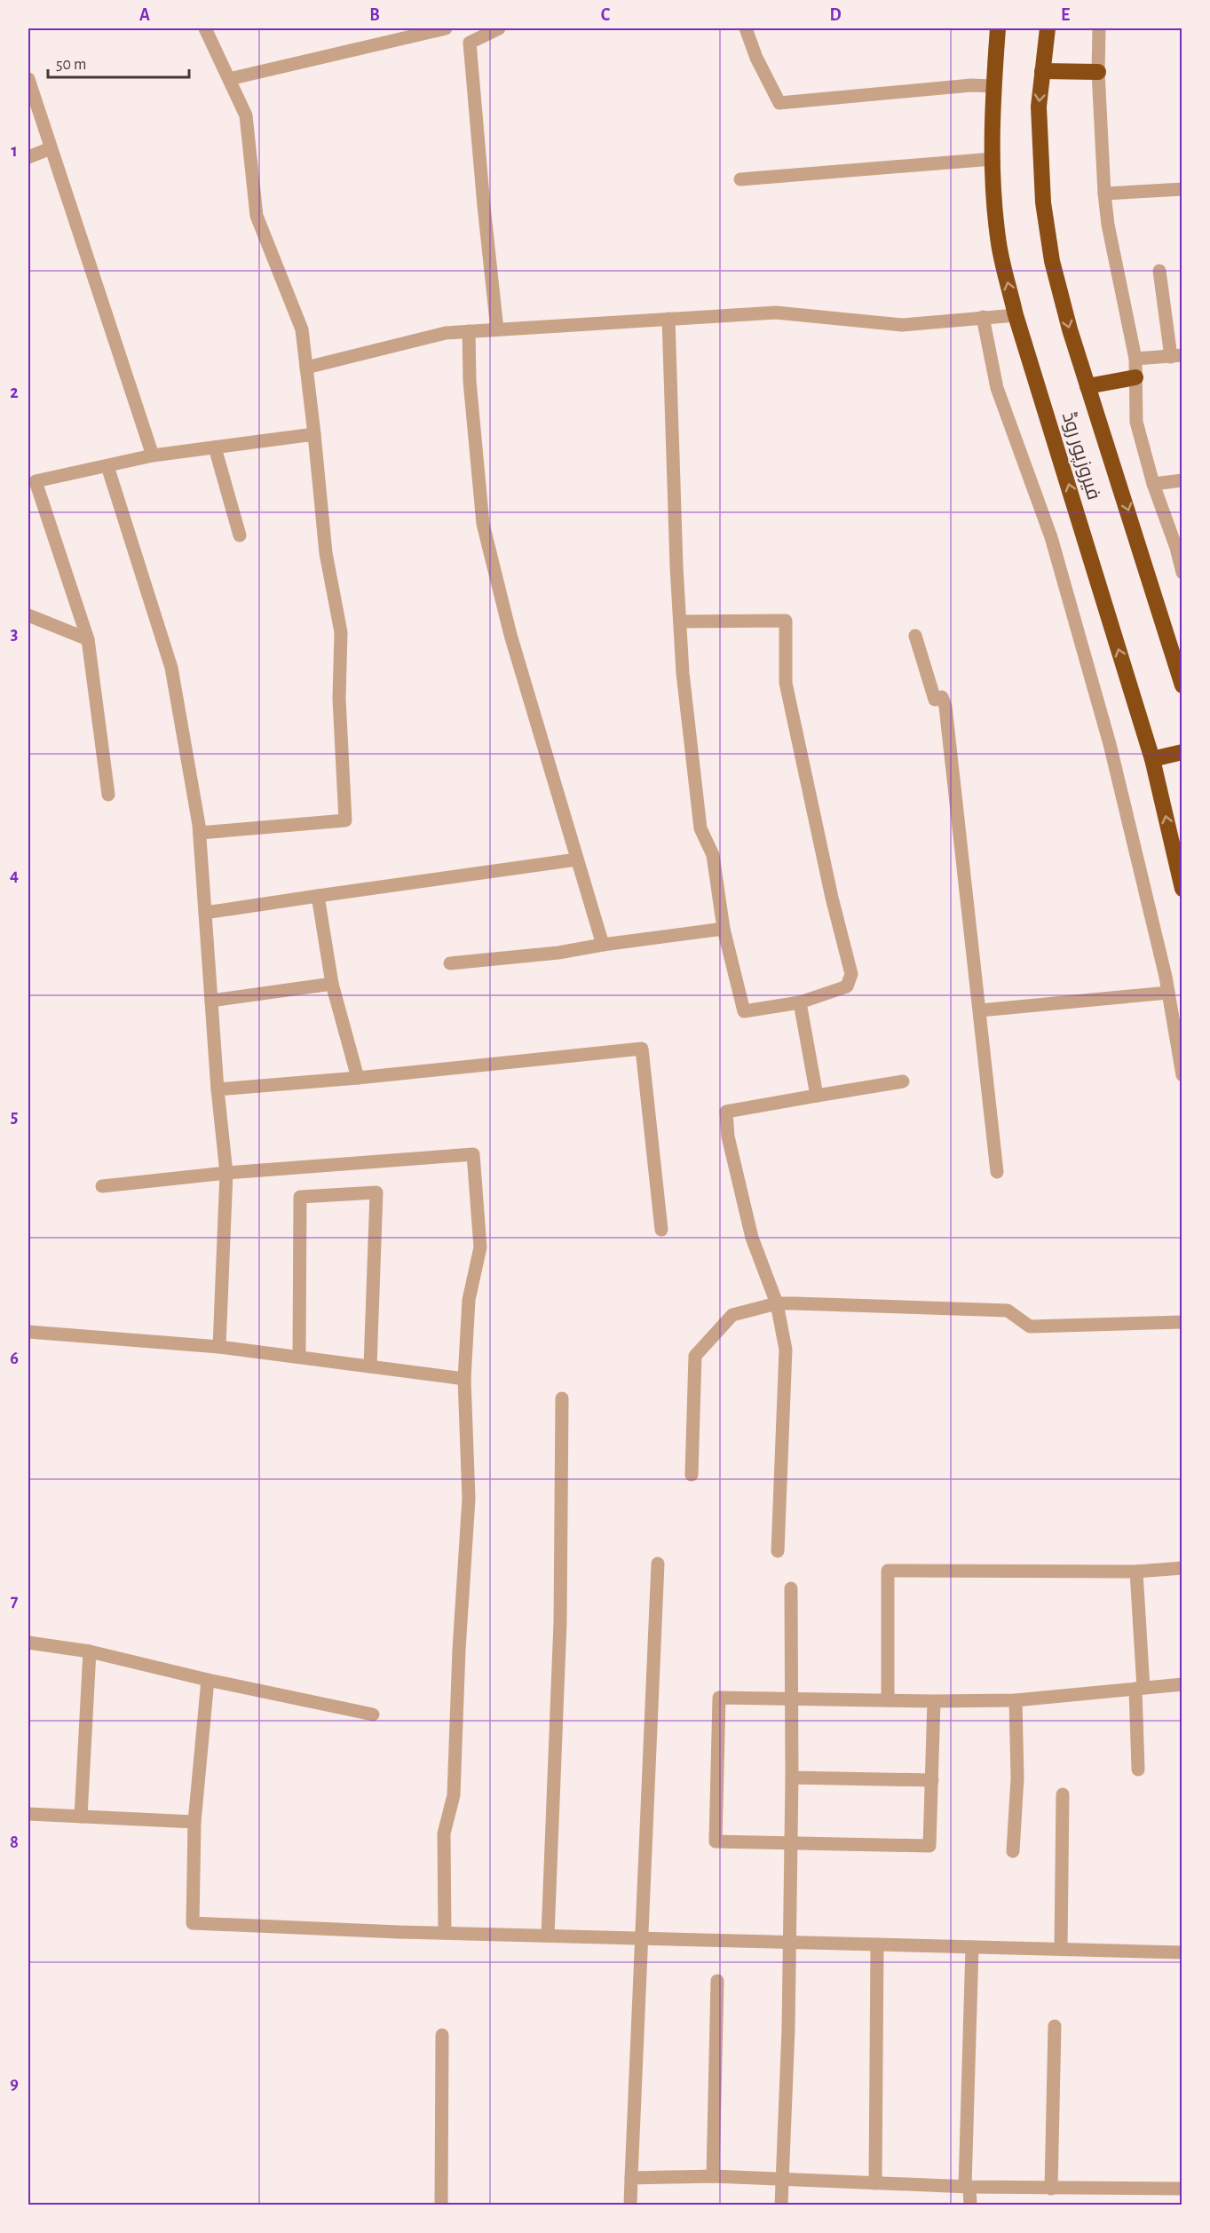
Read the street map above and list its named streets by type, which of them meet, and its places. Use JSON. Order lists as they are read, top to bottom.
{
  "streets": {
    "highway": ["فیروزپور روڈ"]
  },
  "scale_bar": "50 m",
  "grid": {
    "columns": [
      "A",
      "B",
      "C",
      "D",
      "E"
    ],
    "rows": [
      "1",
      "2",
      "3",
      "4",
      "5",
      "6",
      "7",
      "8",
      "9"
    ]
  }
}
